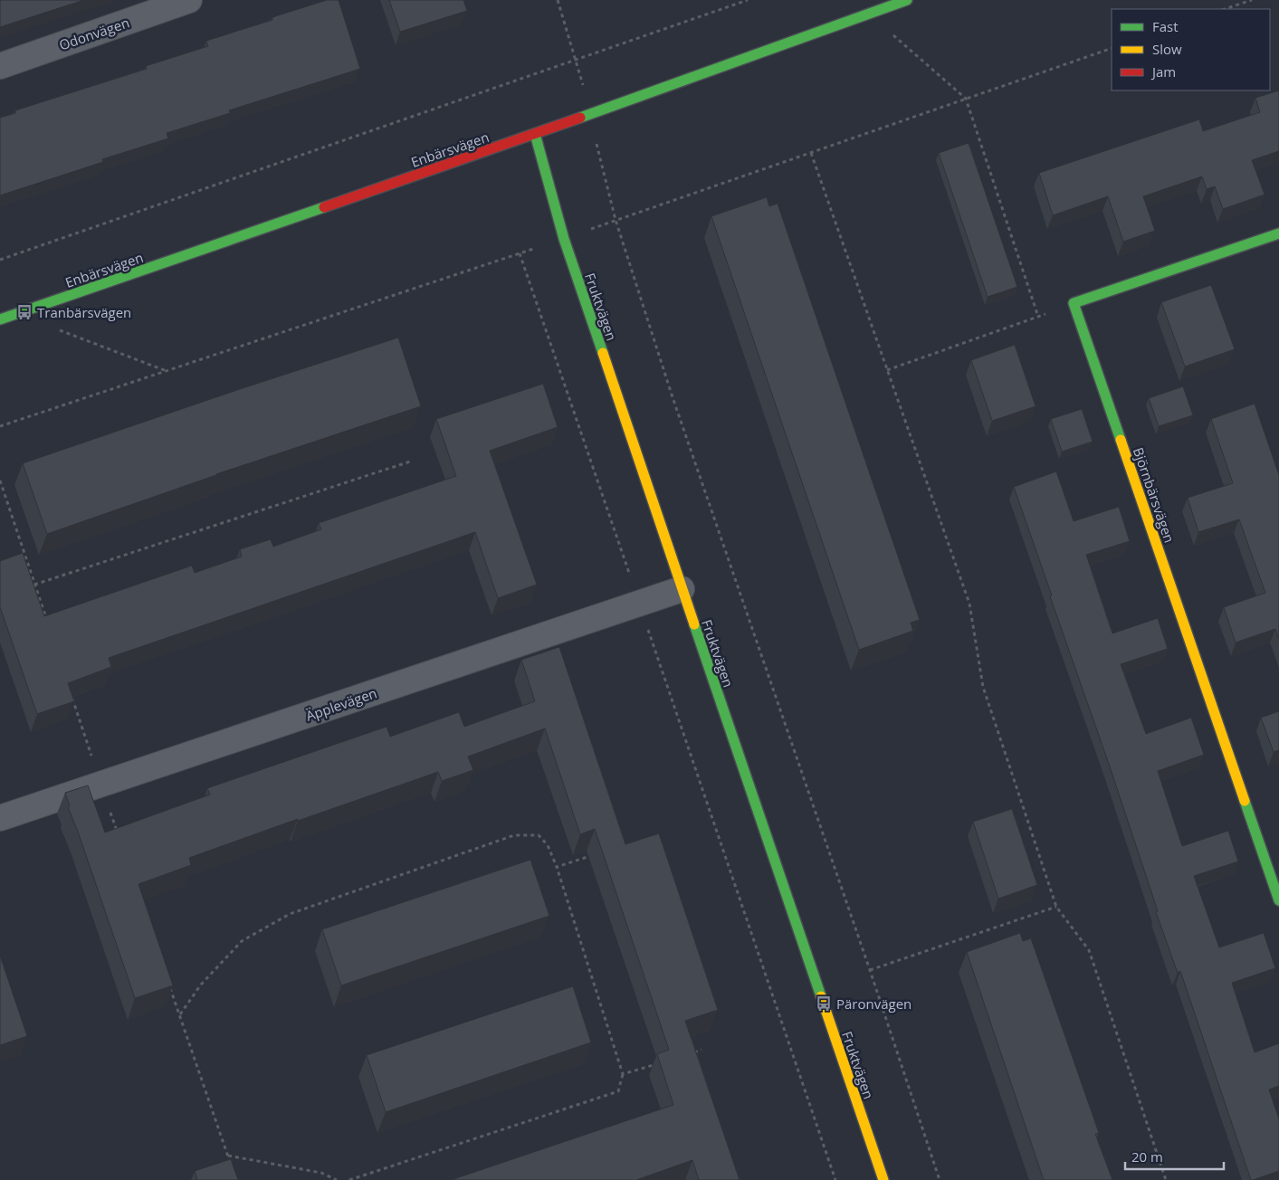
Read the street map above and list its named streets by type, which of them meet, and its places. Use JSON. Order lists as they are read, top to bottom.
{
  "streets": {
    "street": [
      "Odonvägen",
      "Enbärsvägen",
      "Fruktvägen",
      "Björnbärsvägen",
      "Äpplevägen"
    ]
  },
  "crossings": [
    ["Enbärsvägen", "Fruktvägen"],
    ["Fruktvägen", "Äpplevägen"]
  ],
  "places": {
    "bus stop": ["Tranbärsvägen", "Päronvägen"]
  },
  "legend": ["Fast", "Slow", "Jam"],
  "scale_bar": "20 m"
}
